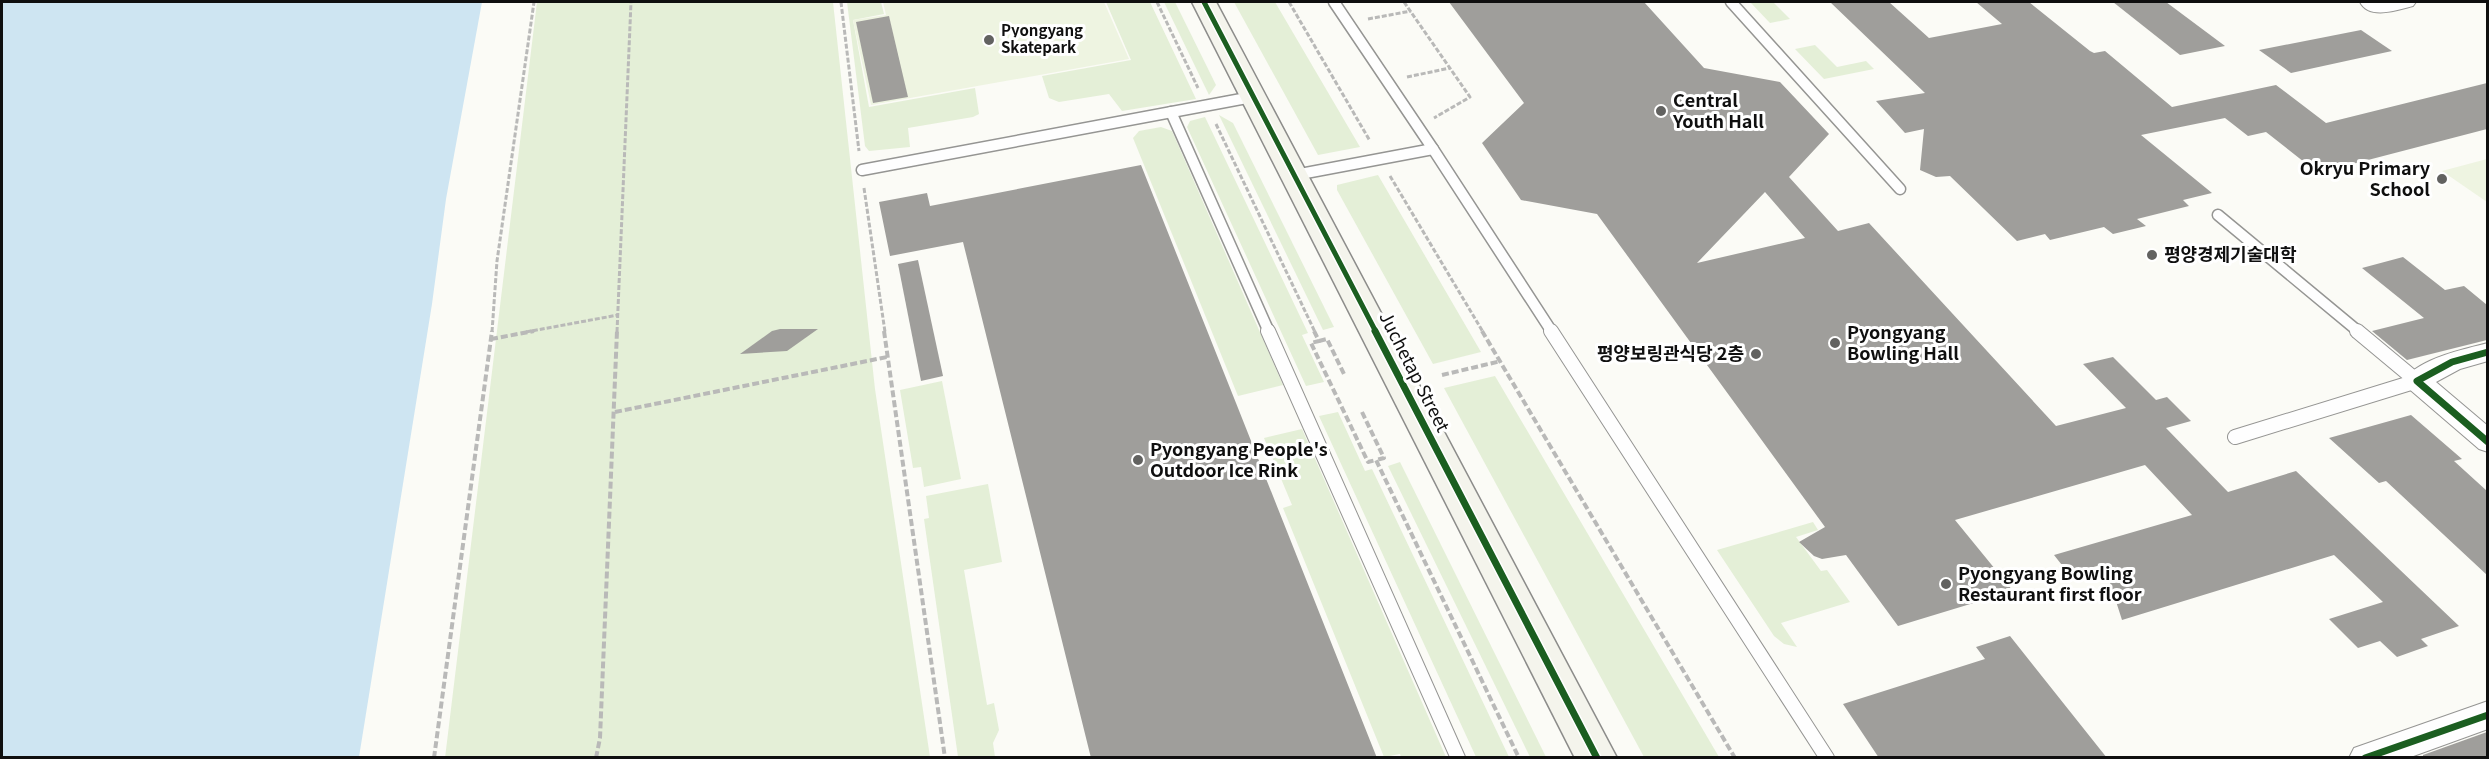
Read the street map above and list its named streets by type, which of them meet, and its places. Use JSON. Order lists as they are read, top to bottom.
{
  "streets": {
    "main road": ["Juchetap Street"]
  },
  "places": [
    "Pyongyang Skatepark",
    "Central Youth Hall",
    "Okryu Primary School",
    "평양경제기술대학",
    "Pyongyang Bowling Hall",
    "평양보링관식당 2층",
    "Pyongyang People's Outdoor Ice Rink",
    "Pyongyang Bowling Restaurant first floor"
  ]
}
